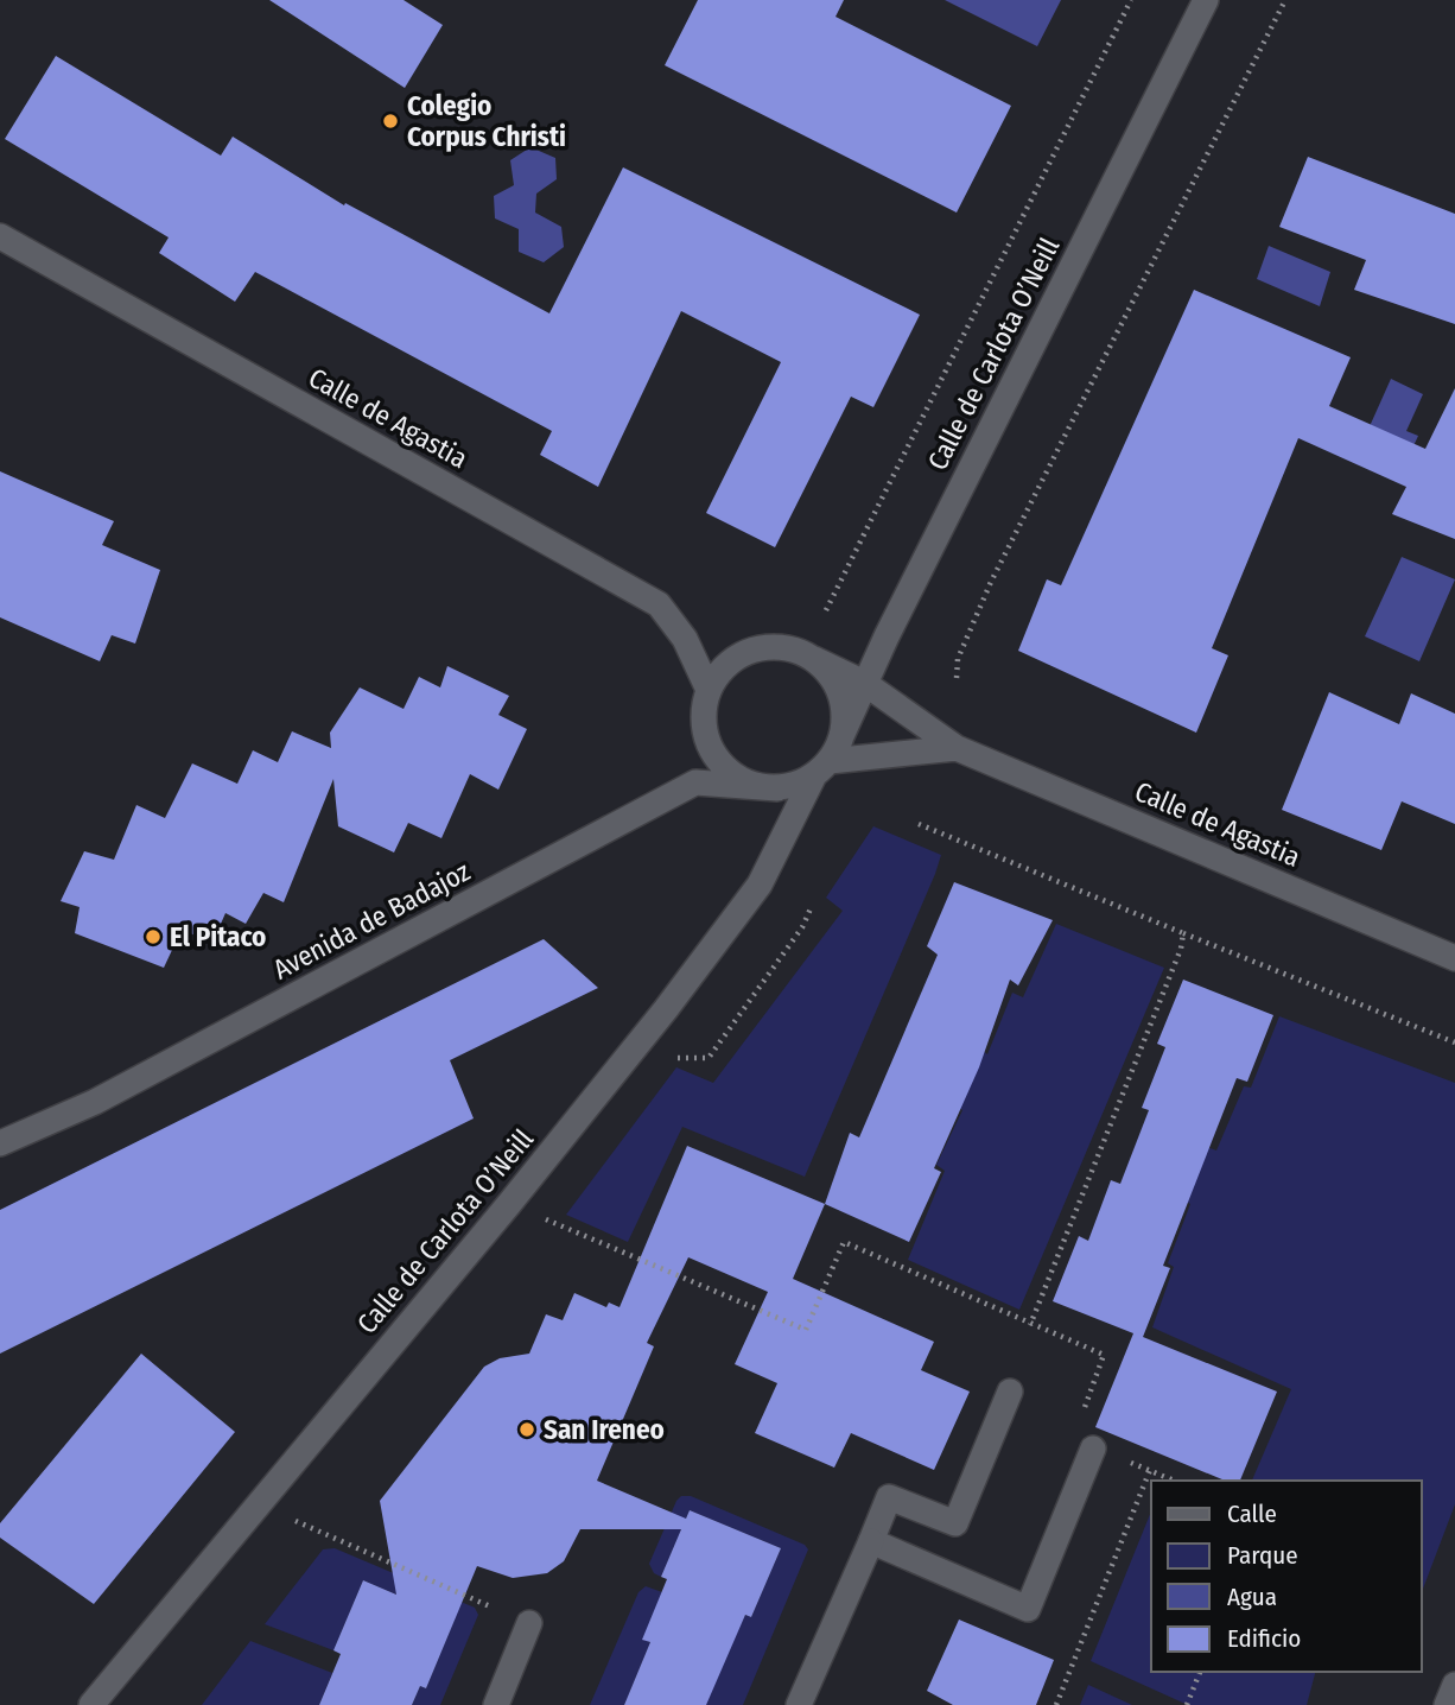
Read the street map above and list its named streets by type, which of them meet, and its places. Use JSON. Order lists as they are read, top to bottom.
{
  "streets": {
    "street": ["Calle de Carlota O’Neill", "Calle de Agastia", "Avenida de Badajoz"]
  },
  "crossings": [
    ["Calle de Carlota O’Neill", "Calle de Agastia"]
  ],
  "places": ["Colegio Corpus Christi", "El Pitaco", "San Ireneo"],
  "legend": [
    "Calle",
    "Parque",
    "Agua",
    "Edificio"
  ]
}
